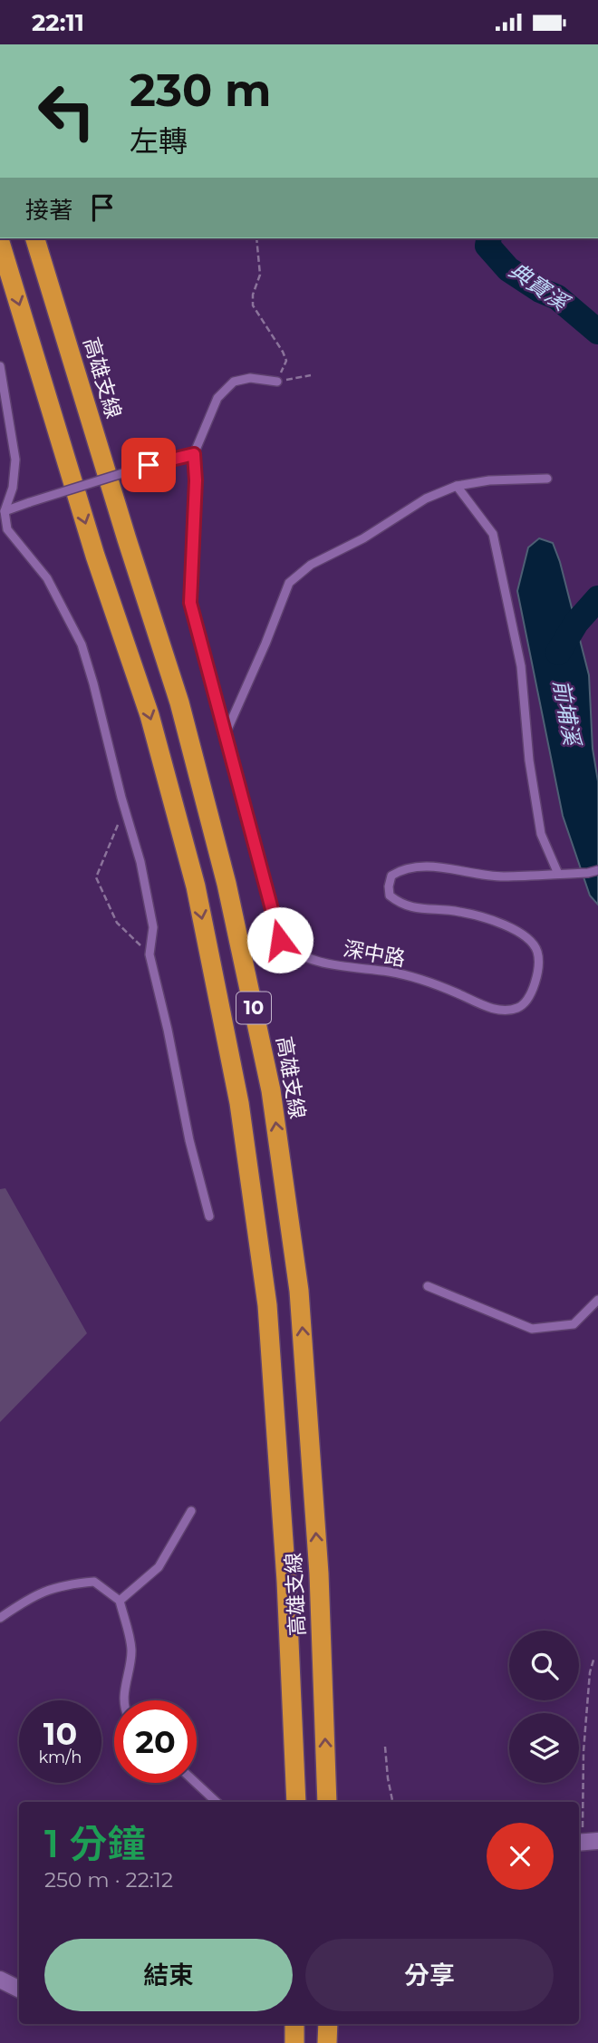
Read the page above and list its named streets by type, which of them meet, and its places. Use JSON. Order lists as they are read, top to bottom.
{
  "streets": {
    "highway": ["高雄支線", "10"],
    "lane": ["深中路"]
  },
  "water": ["典寶溪", "前埔溪"],
  "page": {
    "status": "22:11",
    "turn": ["230 m", "左轉"],
    "then": "接著",
    "speed": "10 km/h",
    "limit": "20",
    "heading": ["1 分鐘", "250 m · 22:12"],
    "buttons": ["結束", "分享"]
  }
}
